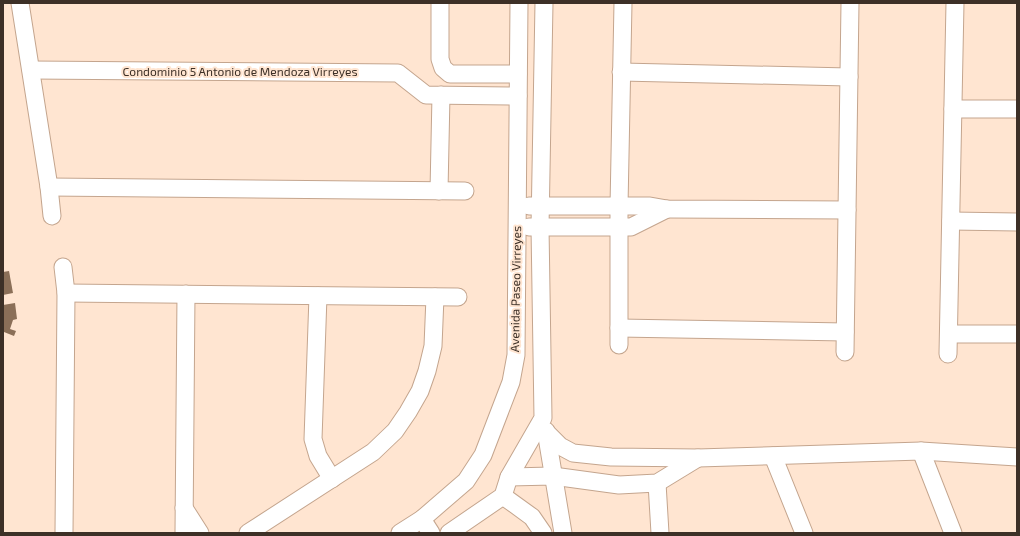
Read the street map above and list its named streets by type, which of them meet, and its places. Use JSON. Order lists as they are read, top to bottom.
{
  "streets": {
    "street": ["Condominio 5 Antonio de Mendoza Virreyes", "Avenida Paseo Virreyes"]
  },
  "crossings": [
    ["Condominio 5 Antonio de Mendoza Virreyes", "Avenida Paseo Virreyes"]
  ]
}
